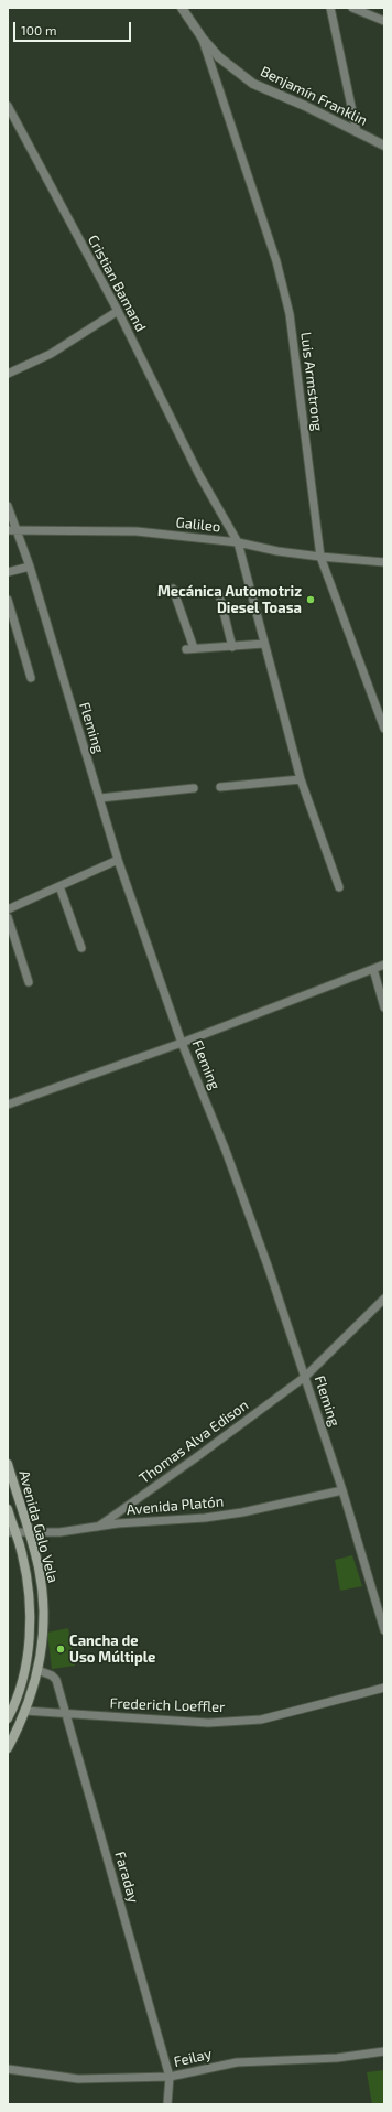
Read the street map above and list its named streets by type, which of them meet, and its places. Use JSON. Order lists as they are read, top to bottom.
{
  "streets": {
    "main road": ["Avenida Galo Vela"],
    "street": [
      "Benjamín Franklin",
      "Cristian Bamand",
      "Luis Armstrong",
      "Galileo",
      "Fleming",
      "Thomas Alva Edison",
      "Avenida Platón",
      "Frederich Loeffler",
      "Faraday",
      "Feilay"
    ]
  },
  "crossings": [
    ["Benjamín Franklin", "Luis Armstrong"],
    ["Cristian Bamand", "Galileo"],
    ["Luis Armstrong", "Galileo"],
    ["Galileo", "Fleming"],
    ["Fleming", "Thomas Alva Edison"],
    ["Fleming", "Avenida Platón"],
    ["Thomas Alva Edison", "Avenida Platón"],
    ["Avenida Platón", "Avenida Galo Vela"],
    ["Avenida Galo Vela", "Frederich Loeffler"],
    ["Avenida Galo Vela", "Faraday"],
    ["Frederich Loeffler", "Faraday"],
    ["Faraday", "Feilay"]
  ],
  "places": ["Mecánica Automotriz Diesel Toasa", "Cancha de Uso Múltiple"],
  "scale_bar": "100 m"
}
